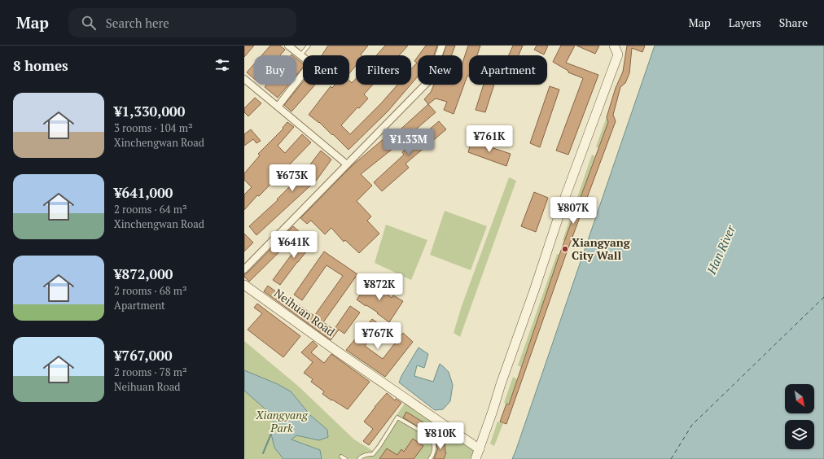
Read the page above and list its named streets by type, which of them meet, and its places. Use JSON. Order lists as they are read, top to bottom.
{
  "streets": {
    "street": ["Neihuan Road"]
  },
  "water": ["Han River"],
  "parks": ["Xiangyang Park"],
  "places": ["Xiangyang City Wall"],
  "north": "bottom right",
  "page": {
    "header": "Map",
    "search": "Search here",
    "nav": ["Map", "Layers", "Share"],
    "heading": "8 homes",
    "chip": [
      "Buy",
      "Rent",
      "Filters",
      "New",
      "Apartment"
    ],
    "list": [
      {
        "name": "¥1,330,000",
        "note": "3 rooms · 104 m² · Xinchengwan Road"
      },
      {
        "name": "¥641,000",
        "note": "2 rooms · 64 m² · Xinchengwan Road"
      },
      {
        "name": "¥872,000",
        "note": "2 rooms · 68 m² · Apartment"
      },
      {
        "name": "¥767,000",
        "note": "2 rooms · 78 m² · Neihuan Road"
      }
    ],
    "price": [
      "¥761K",
      "¥1.33M",
      "¥673K",
      "¥807K",
      "¥641K",
      "¥872K",
      "¥767K",
      "¥810K"
    ]
  }
}
